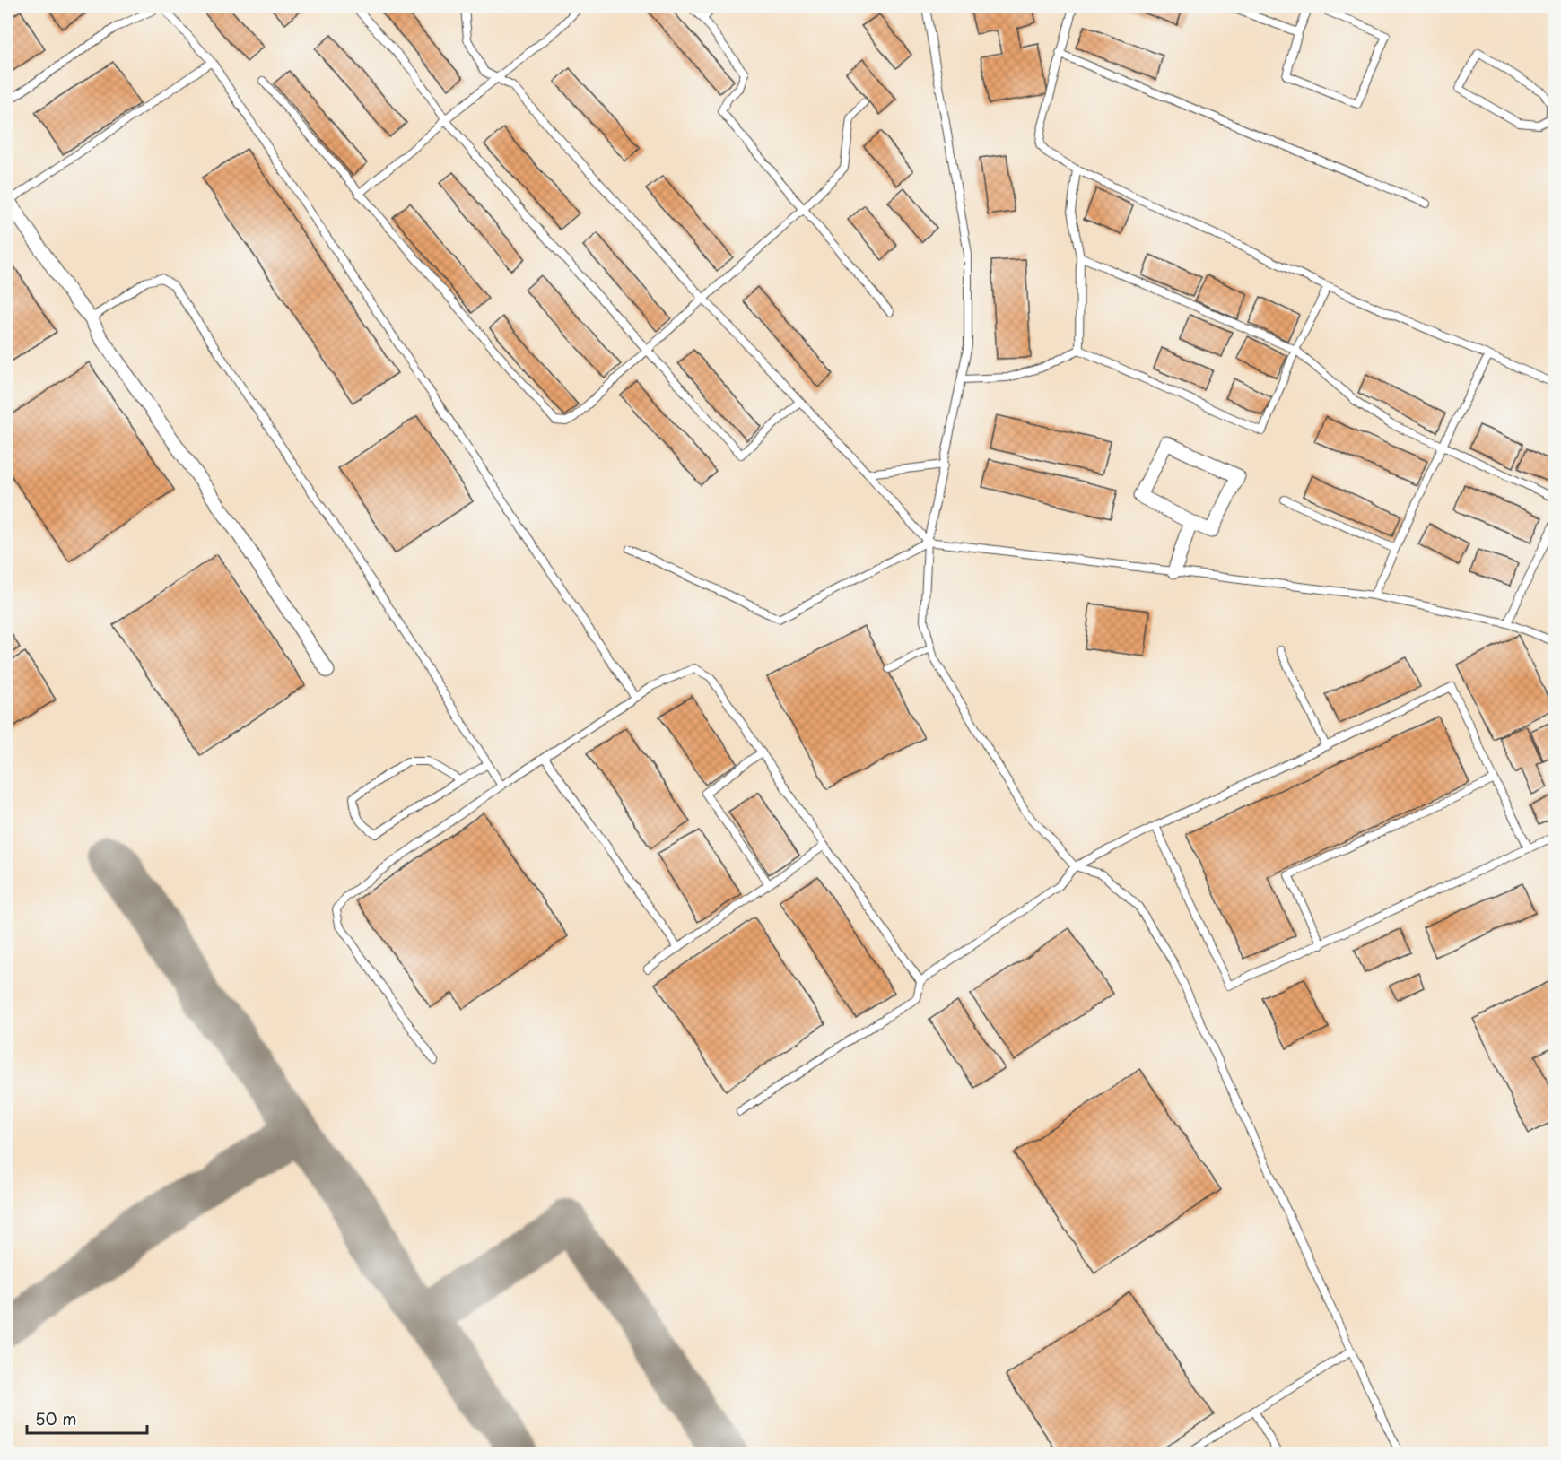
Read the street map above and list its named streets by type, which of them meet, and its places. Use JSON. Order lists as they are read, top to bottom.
{
  "scale_bar": "50 m"
}
